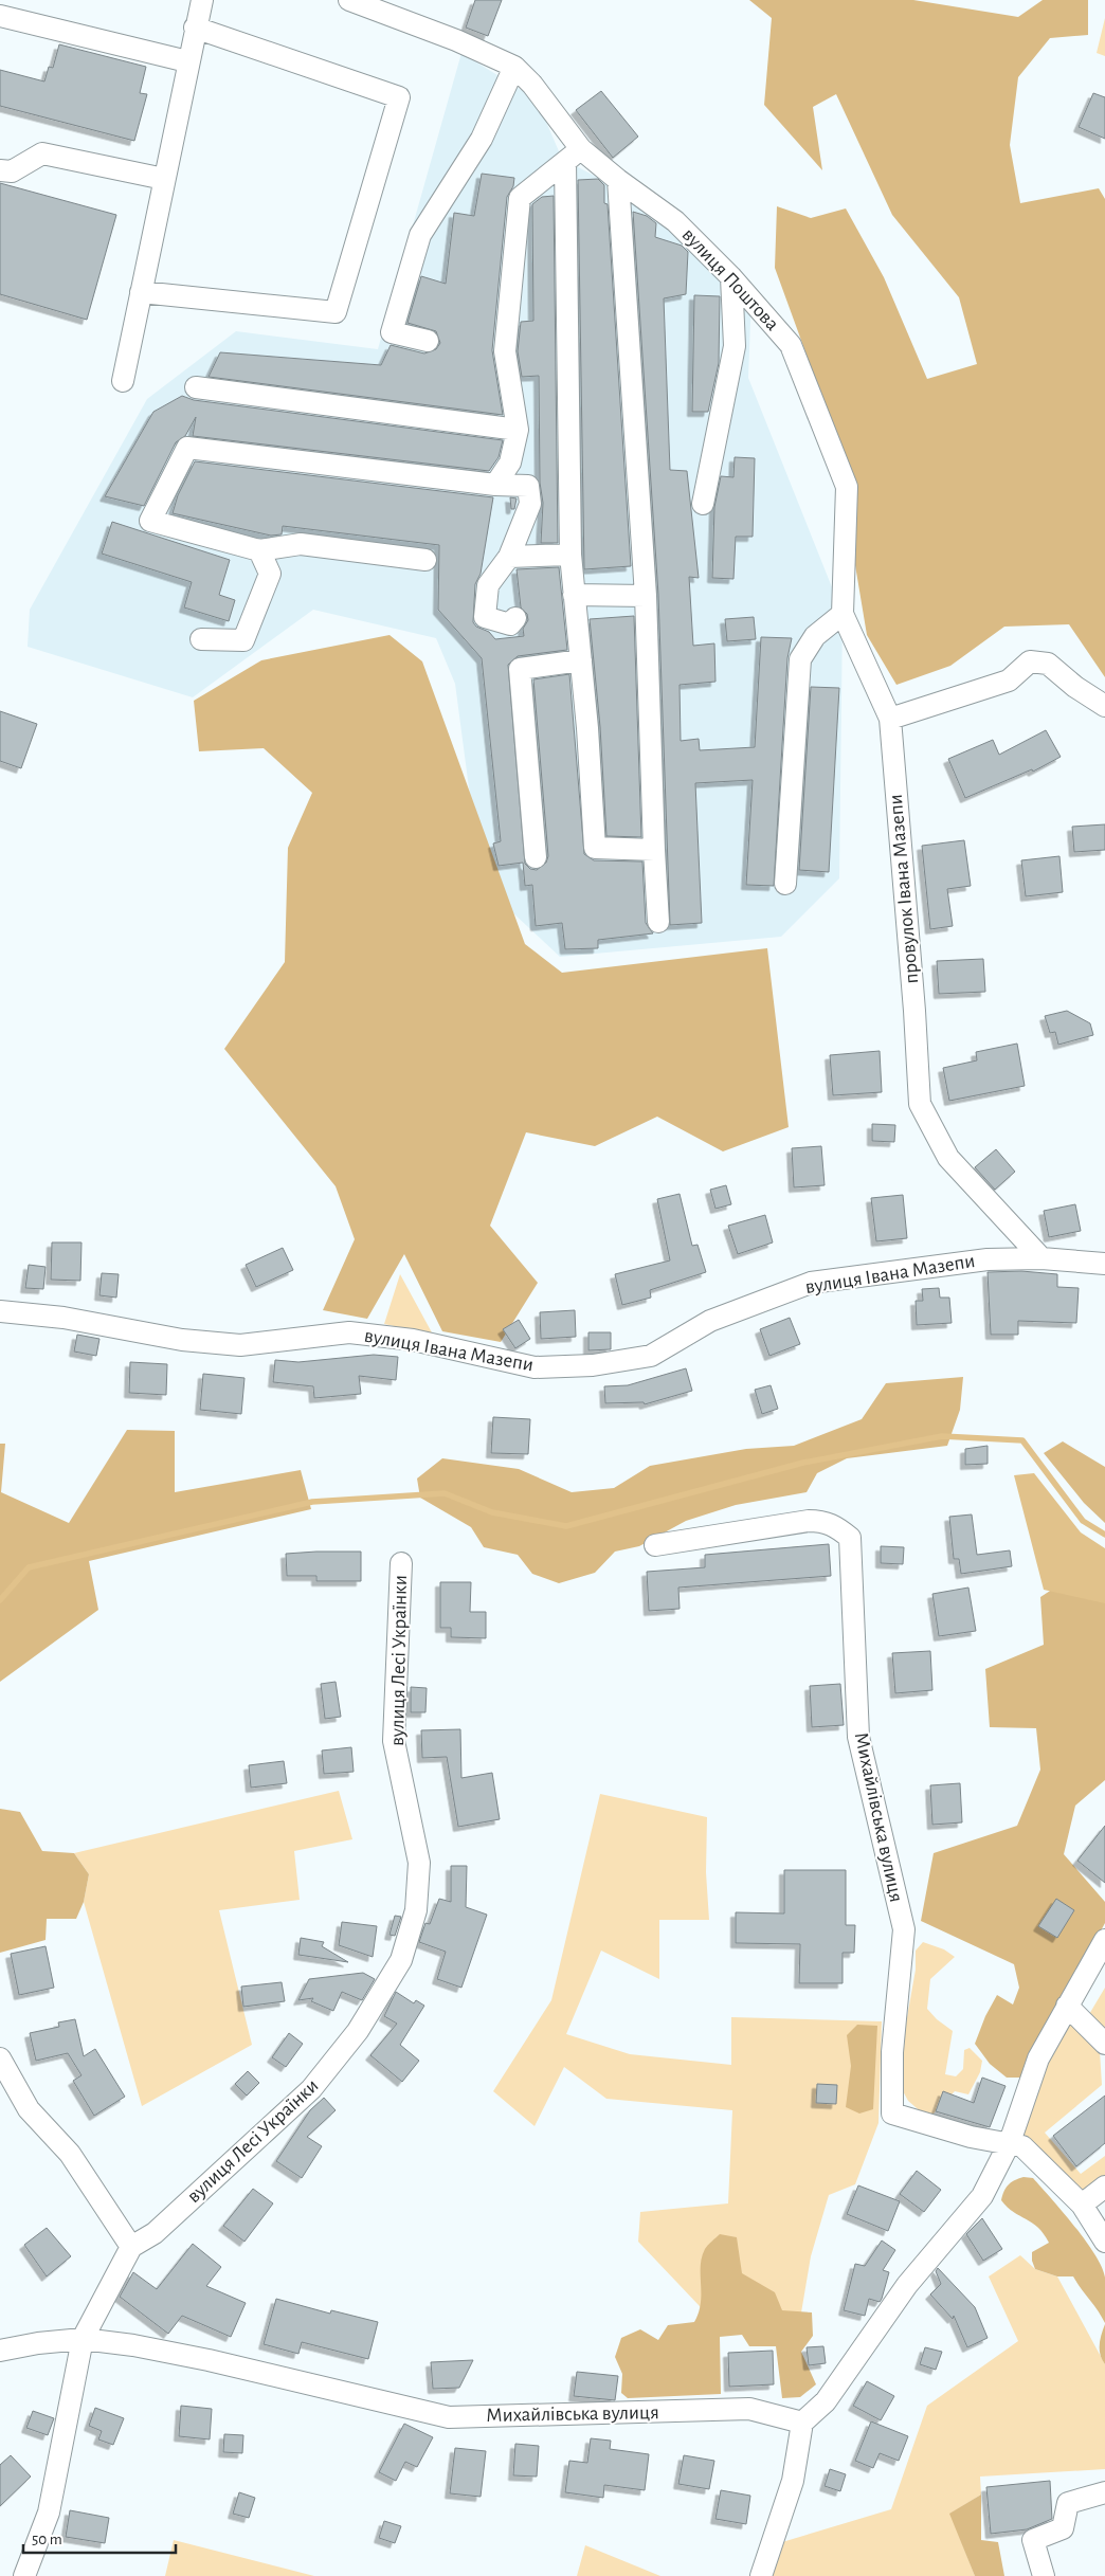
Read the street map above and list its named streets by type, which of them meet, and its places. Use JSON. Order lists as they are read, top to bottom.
{
  "streets": {
    "street": [
      "вулиця Поштова",
      "провулок Івана Мазепи",
      "вулиця Івана Мазепи",
      "вулиця Лесі Українки",
      "Михайлівська вулиця"
    ]
  },
  "crossings": [
    ["вулиця Поштова", "провулок Івана Мазепи"],
    ["провулок Івана Мазепи", "вулиця Івана Мазепи"],
    ["вулиця Лесі Українки", "Михайлівська вулиця"]
  ],
  "scale_bar": "50 m"
}
